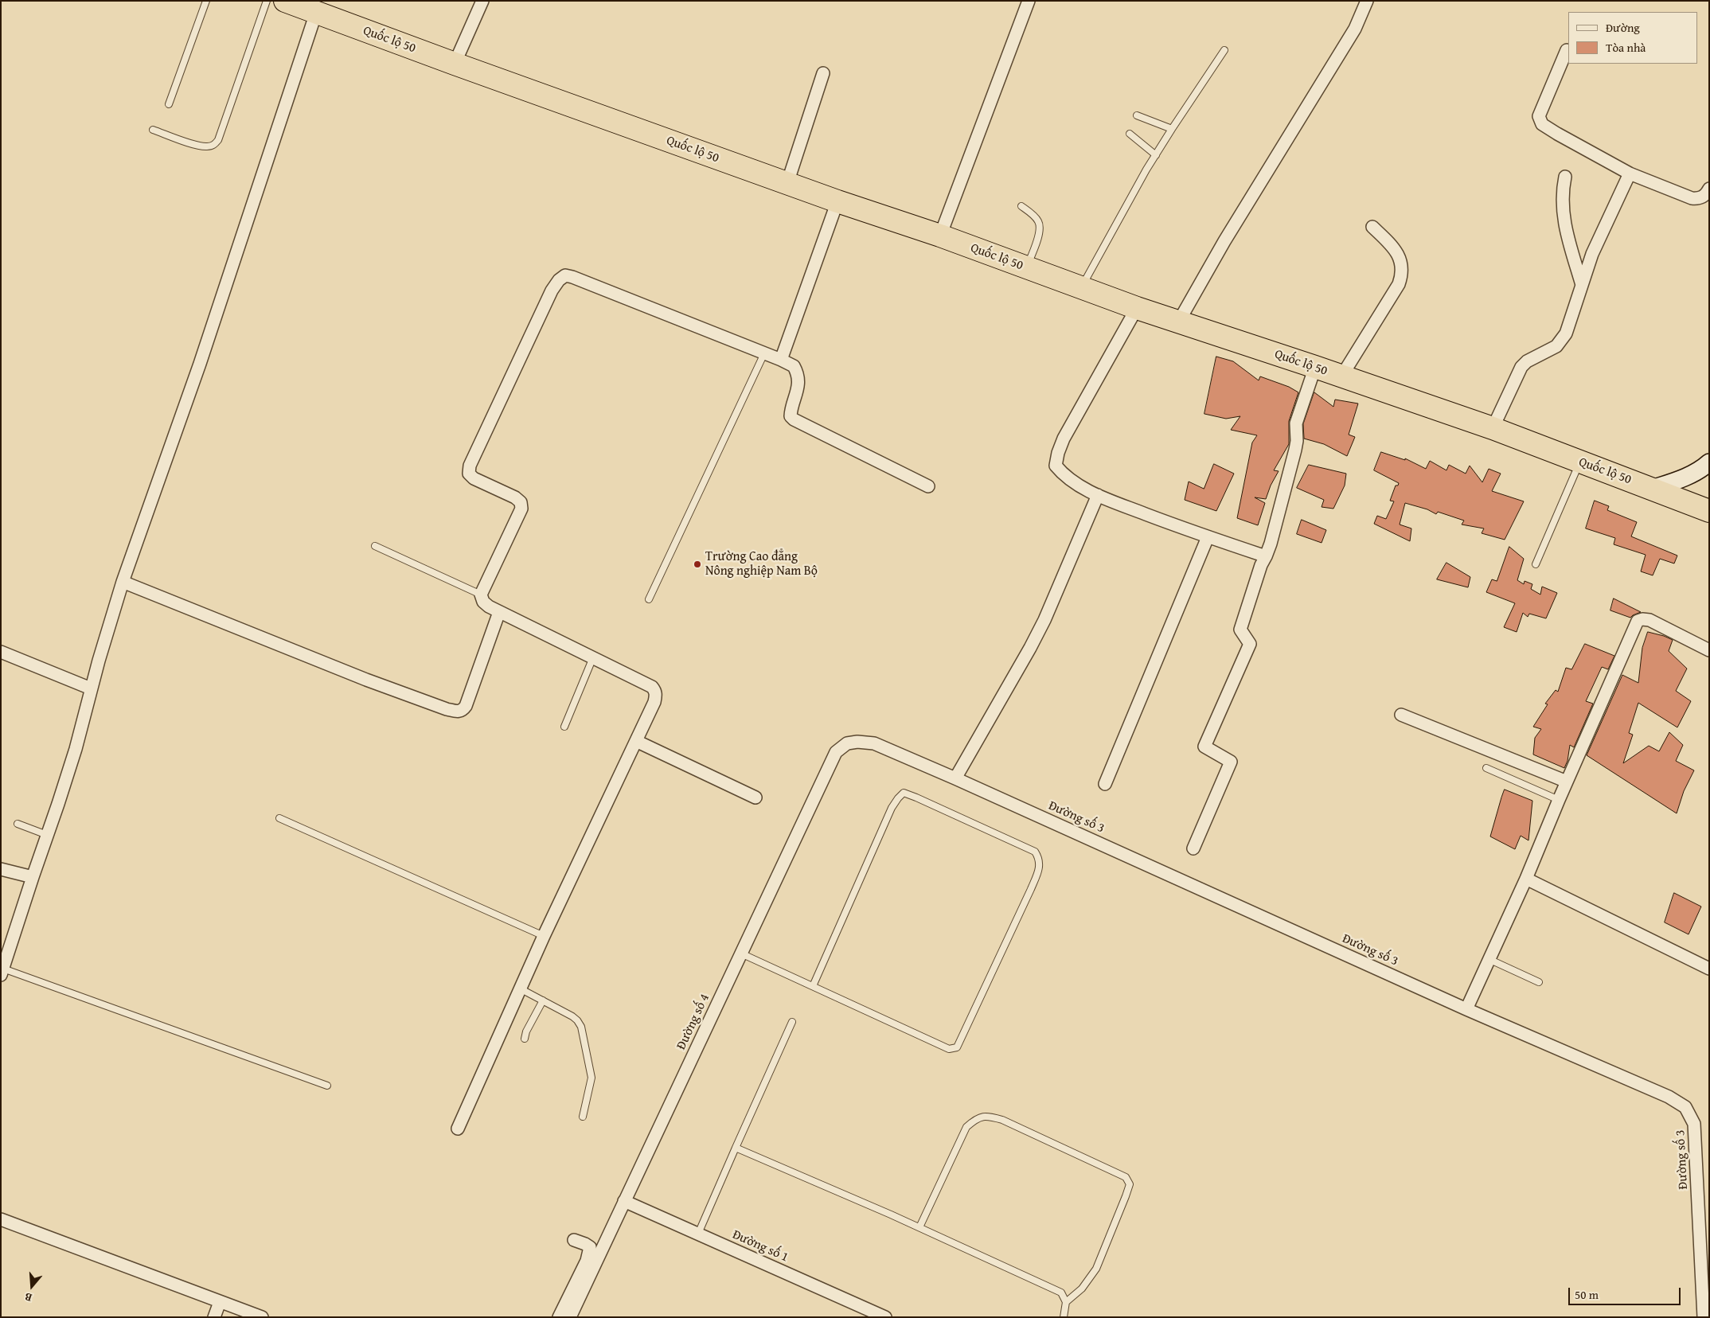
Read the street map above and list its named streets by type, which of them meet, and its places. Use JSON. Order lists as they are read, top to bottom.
{
  "streets": {
    "highway": ["Quốc lộ 50"],
    "street": ["Đường số 3", "Đường số 4", "Đường số 1"]
  },
  "crossings": [
    ["Đường số 3", "Đường số 4"],
    ["Đường số 4", "Đường số 1"]
  ],
  "places": ["Trường Cao đẳng Nông nghiệp Nam Bộ"],
  "legend": ["Đường", "Tòa nhà"],
  "scale_bar": "50 m",
  "north": "bottom"
}
